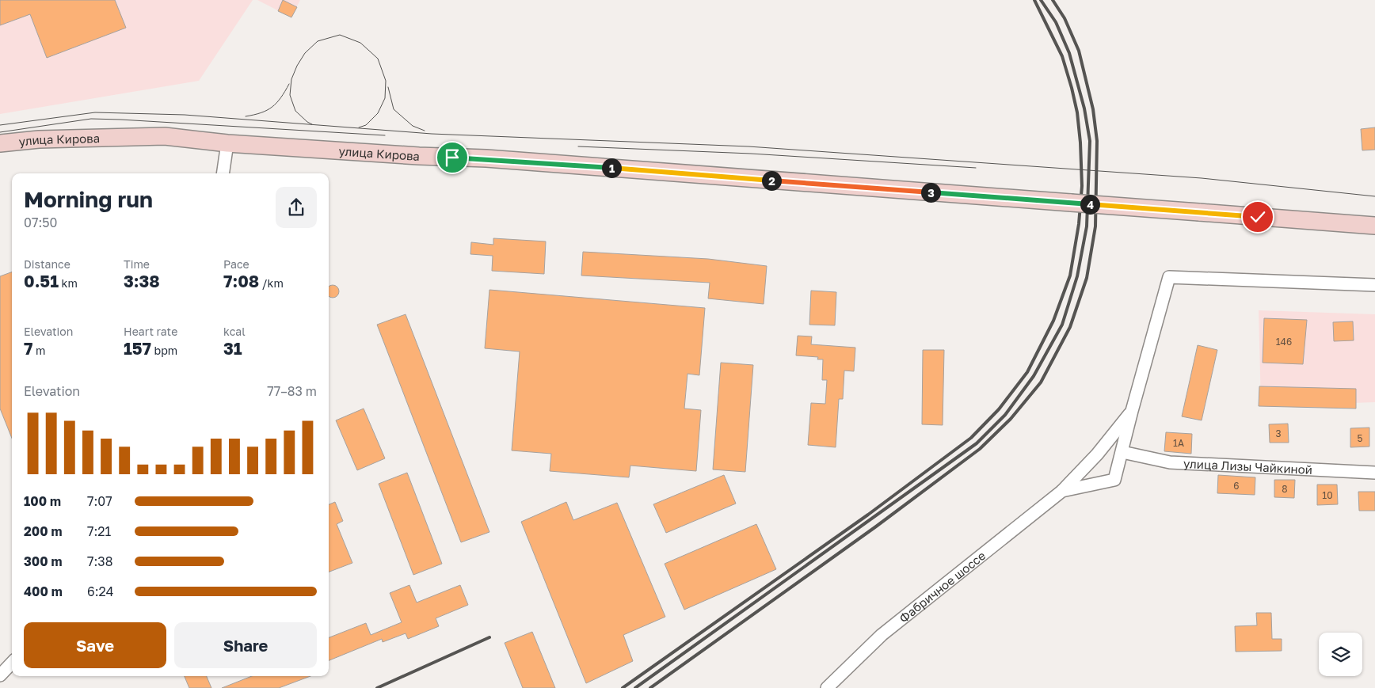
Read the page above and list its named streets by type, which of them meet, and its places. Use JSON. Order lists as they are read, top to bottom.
{
  "streets": {
    "main road": ["улица Кирова"],
    "street": ["улица Лизы Чайкиной", "Фабричное шоссе"]
  },
  "crossings": [
    ["улица Лизы Чайкиной", "Фабричное шоссе"]
  ],
  "house_numbers": [
    "146",
    "3",
    "5",
    "1А",
    "6",
    "8",
    "10"
  ],
  "page": {
    "pins": [
      "1",
      "2",
      "3",
      "4"
    ],
    "heading": ["Morning run", "07:50"],
    "stats": [
      ["Distance", "0.51 km"],
      ["Time", "3:38"],
      ["Pace", "7:08 /km"],
      ["Elevation", "7 m"],
      ["Heart rate", "157 bpm"],
      ["kcal", "31"]
    ],
    "chart": ["Elevation", "77–83 m"],
    "list": [
      {
        "name": "100 m",
        "note": "7:07"
      },
      {
        "name": "200 m",
        "note": "7:21"
      },
      {
        "name": "300 m",
        "note": "7:38"
      },
      {
        "name": "400 m",
        "note": "6:24"
      }
    ],
    "buttons": ["Save", "Share"]
  }
}
